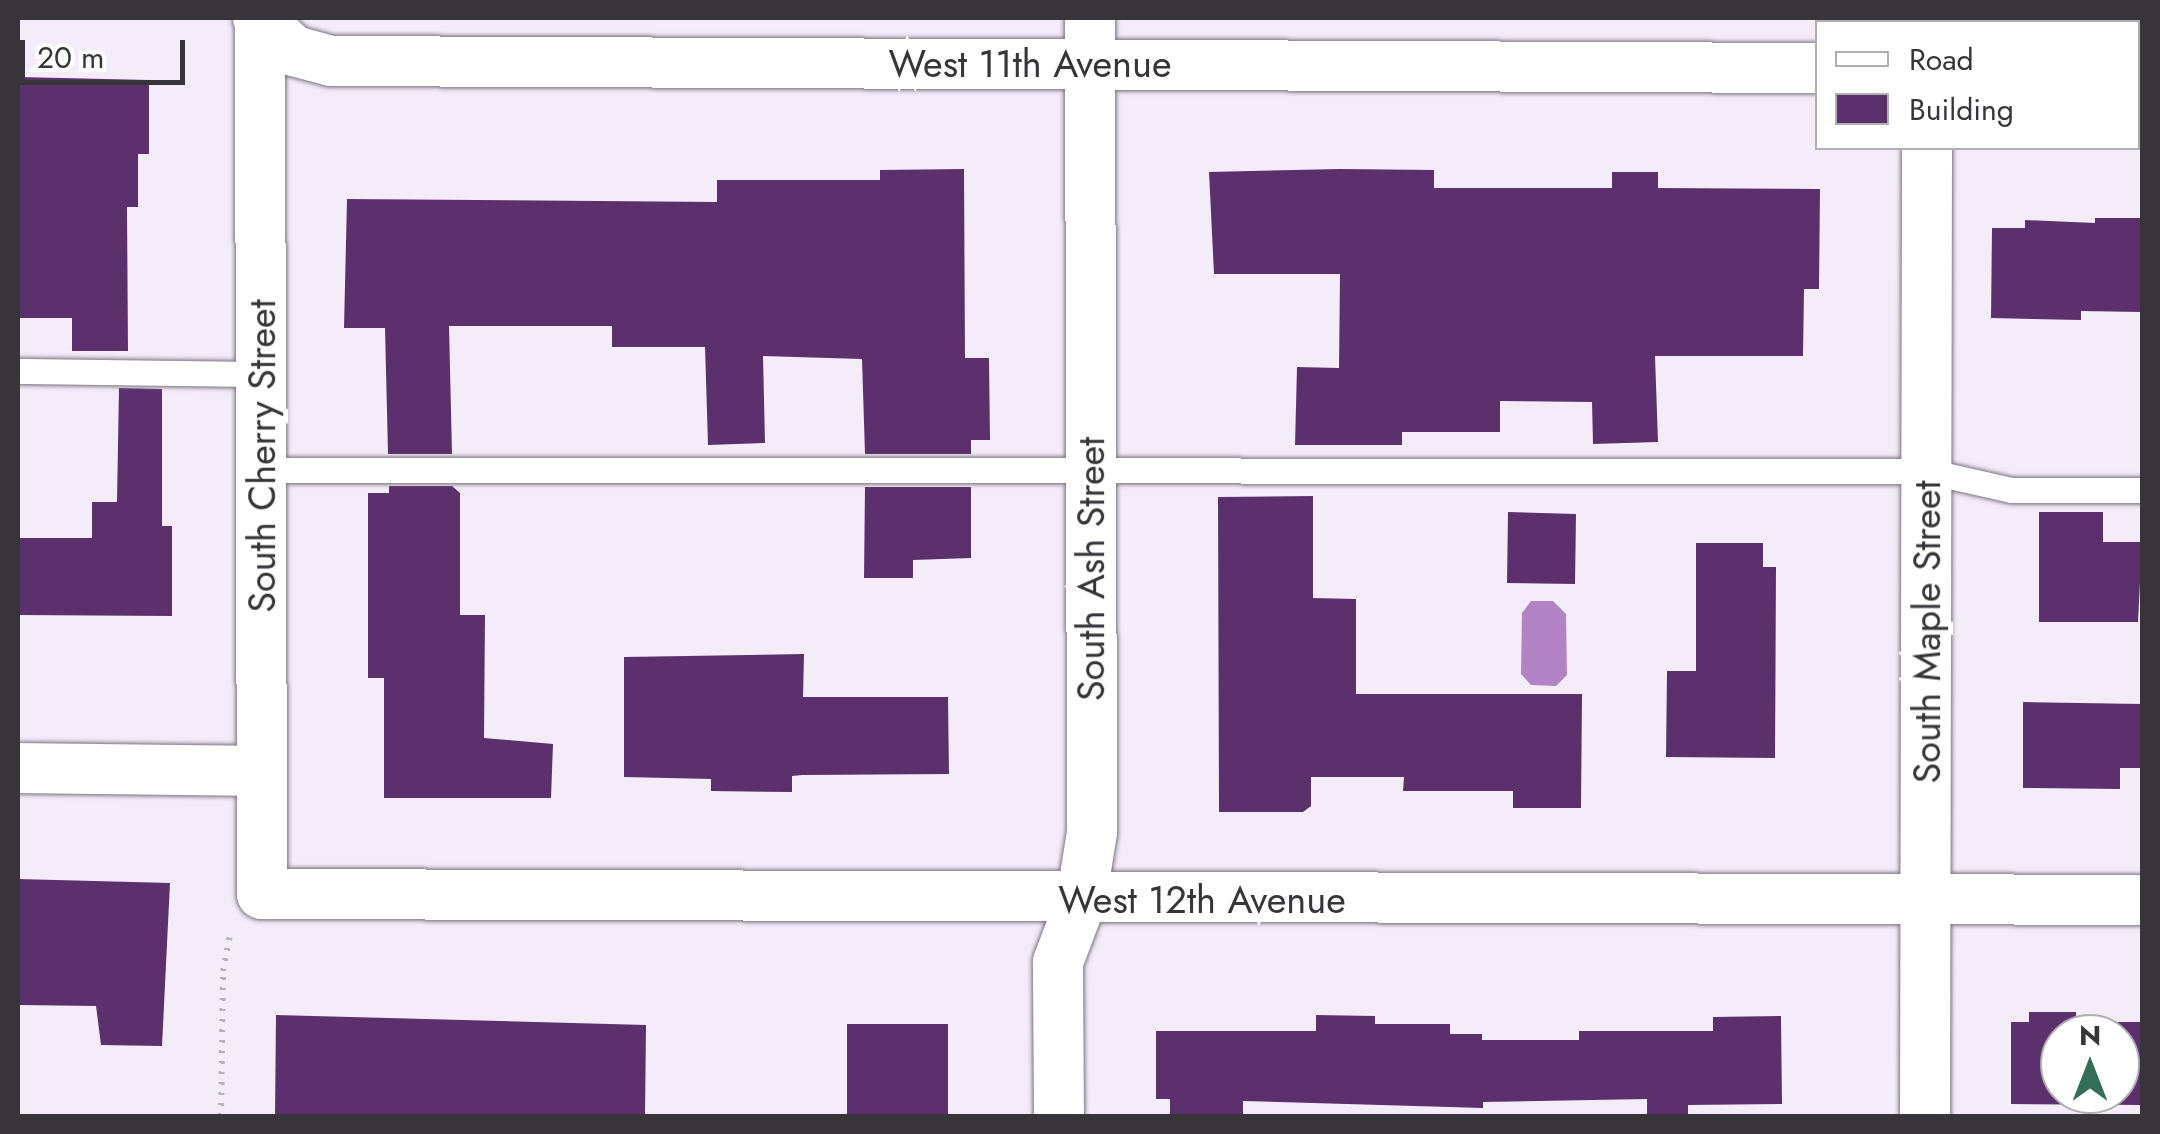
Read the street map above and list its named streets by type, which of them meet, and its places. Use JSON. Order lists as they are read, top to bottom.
{
  "streets": {
    "street": [
      "West 11th Avenue",
      "South Cherry Street",
      "South Ash Street",
      "South Maple Street",
      "West 12th Avenue"
    ]
  },
  "crossings": [
    ["West 11th Avenue", "South Cherry Street"],
    ["West 11th Avenue", "South Ash Street"],
    ["South Cherry Street", "West 12th Avenue"],
    ["South Ash Street", "West 12th Avenue"],
    ["South Maple Street", "West 12th Avenue"]
  ],
  "legend": ["Road", "Building"],
  "scale_bar": "20 m",
  "north": "top"
}
